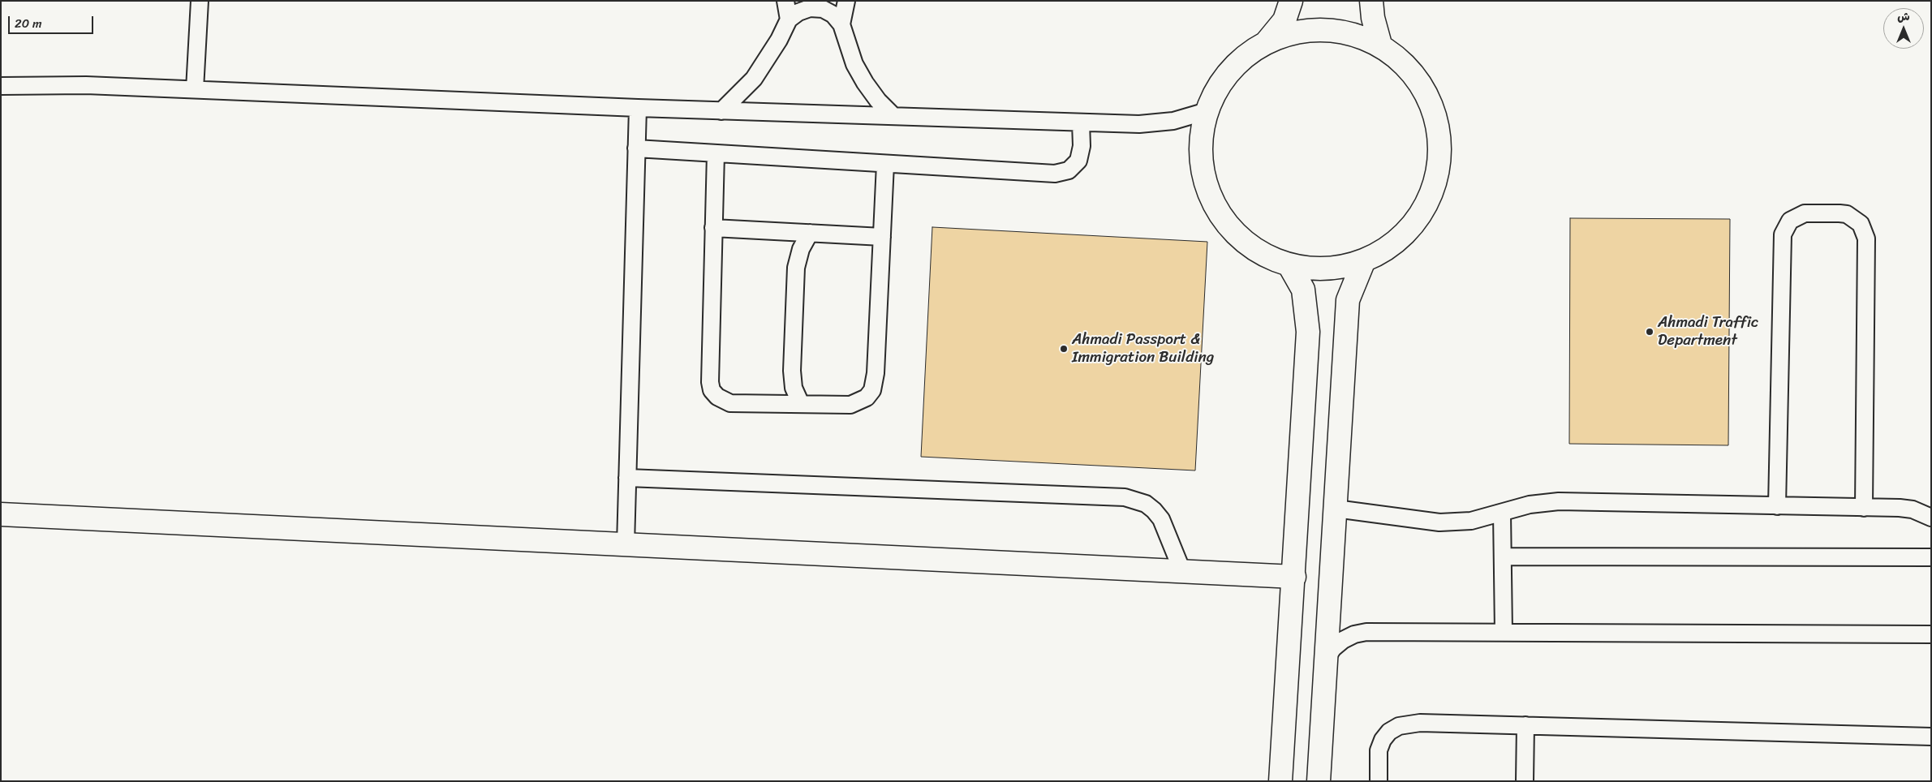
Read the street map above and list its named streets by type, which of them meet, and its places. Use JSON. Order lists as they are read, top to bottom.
{
  "places": ["Ahmadi Traffic Department", "Ahmadi Passport & Immigration Building"],
  "scale_bar": "20 m",
  "north": "top"
}
